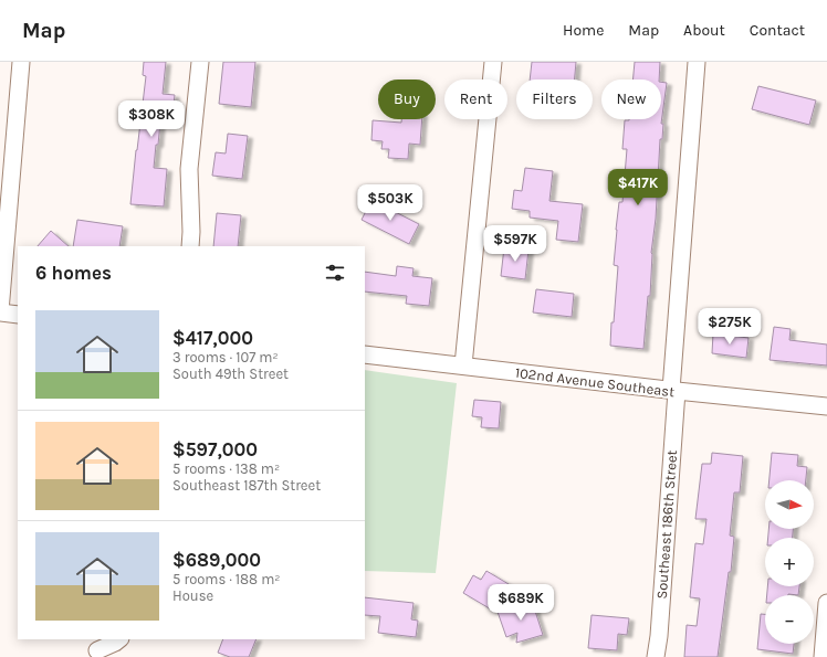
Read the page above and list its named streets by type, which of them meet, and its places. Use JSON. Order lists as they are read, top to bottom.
{
  "streets": {
    "street": ["102nd Avenue Southeast", "Southeast 186th Street"]
  },
  "crossings": [
    ["102nd Avenue Southeast", "Southeast 186th Street"]
  ],
  "north": "right",
  "page": {
    "header": "Map",
    "nav": [
      "Home",
      "Map",
      "About",
      "Contact"
    ],
    "chip": [
      "Buy",
      "Rent",
      "Filters",
      "New"
    ],
    "price": [
      "$308K",
      "$417K",
      "$503K",
      "$597K",
      "$275K",
      "$689K"
    ],
    "heading": "6 homes",
    "list": [
      {
        "name": "$417,000",
        "note": "3 rooms · 107 m² · South 49th Street"
      },
      {
        "name": "$597,000",
        "note": "5 rooms · 138 m² · Southeast 187th Street"
      },
      {
        "name": "$689,000",
        "note": "5 rooms · 188 m² · House"
      }
    ],
    "map_buttons": ["+", "−"]
  }
}
